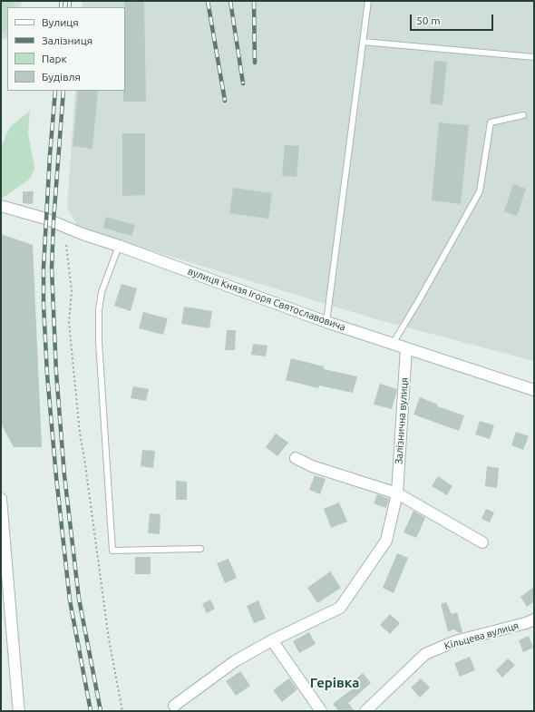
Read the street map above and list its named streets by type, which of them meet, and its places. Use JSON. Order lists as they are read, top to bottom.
{
  "streets": {
    "street": ["вулиця Князя Ігоря Святославовича", "Залізнична вулиця", "Кільцева вулиця"]
  },
  "crossings": [
    ["вулиця Князя Ігоря Святославовича", "Залізнична вулиця"]
  ],
  "districts": ["Герівка"],
  "legend": [
    "Вулиця",
    "Залізниця",
    "Парк",
    "Будівля"
  ],
  "scale_bar": "50 m"
}
